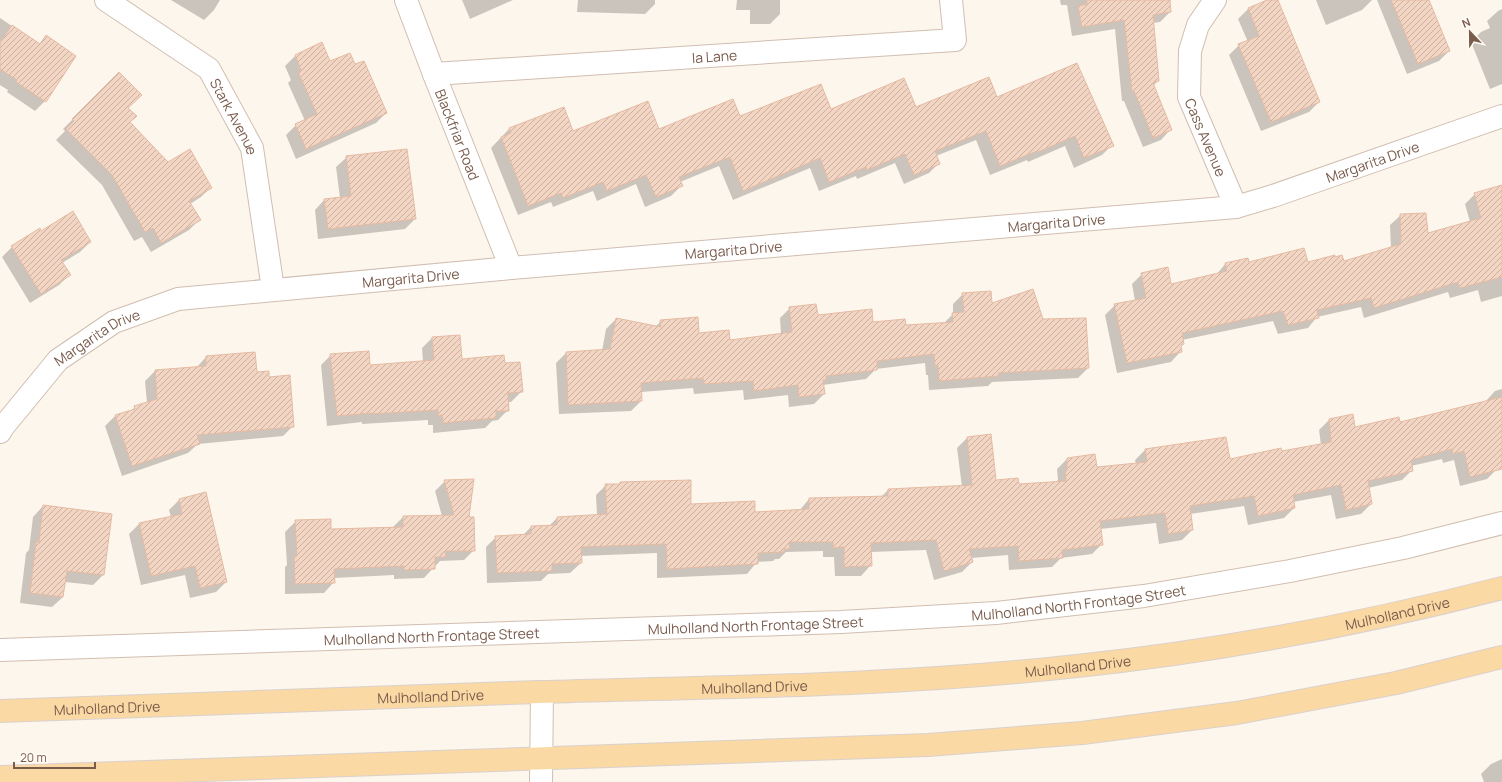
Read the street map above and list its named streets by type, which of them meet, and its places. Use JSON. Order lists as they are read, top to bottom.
{
  "streets": {
    "main road": ["Mulholland Drive"],
    "street": [
      "Ia Lane",
      "Stark Avenue",
      "Blackfriar Road",
      "Cass Avenue",
      "Margarita Drive",
      "Mulholland North Frontage Street"
    ]
  },
  "crossings": [
    ["Ia Lane", "Blackfriar Road"],
    ["Stark Avenue", "Margarita Drive"],
    ["Blackfriar Road", "Margarita Drive"],
    ["Cass Avenue", "Margarita Drive"]
  ],
  "scale_bar": "20 m",
  "north": "top"
}
